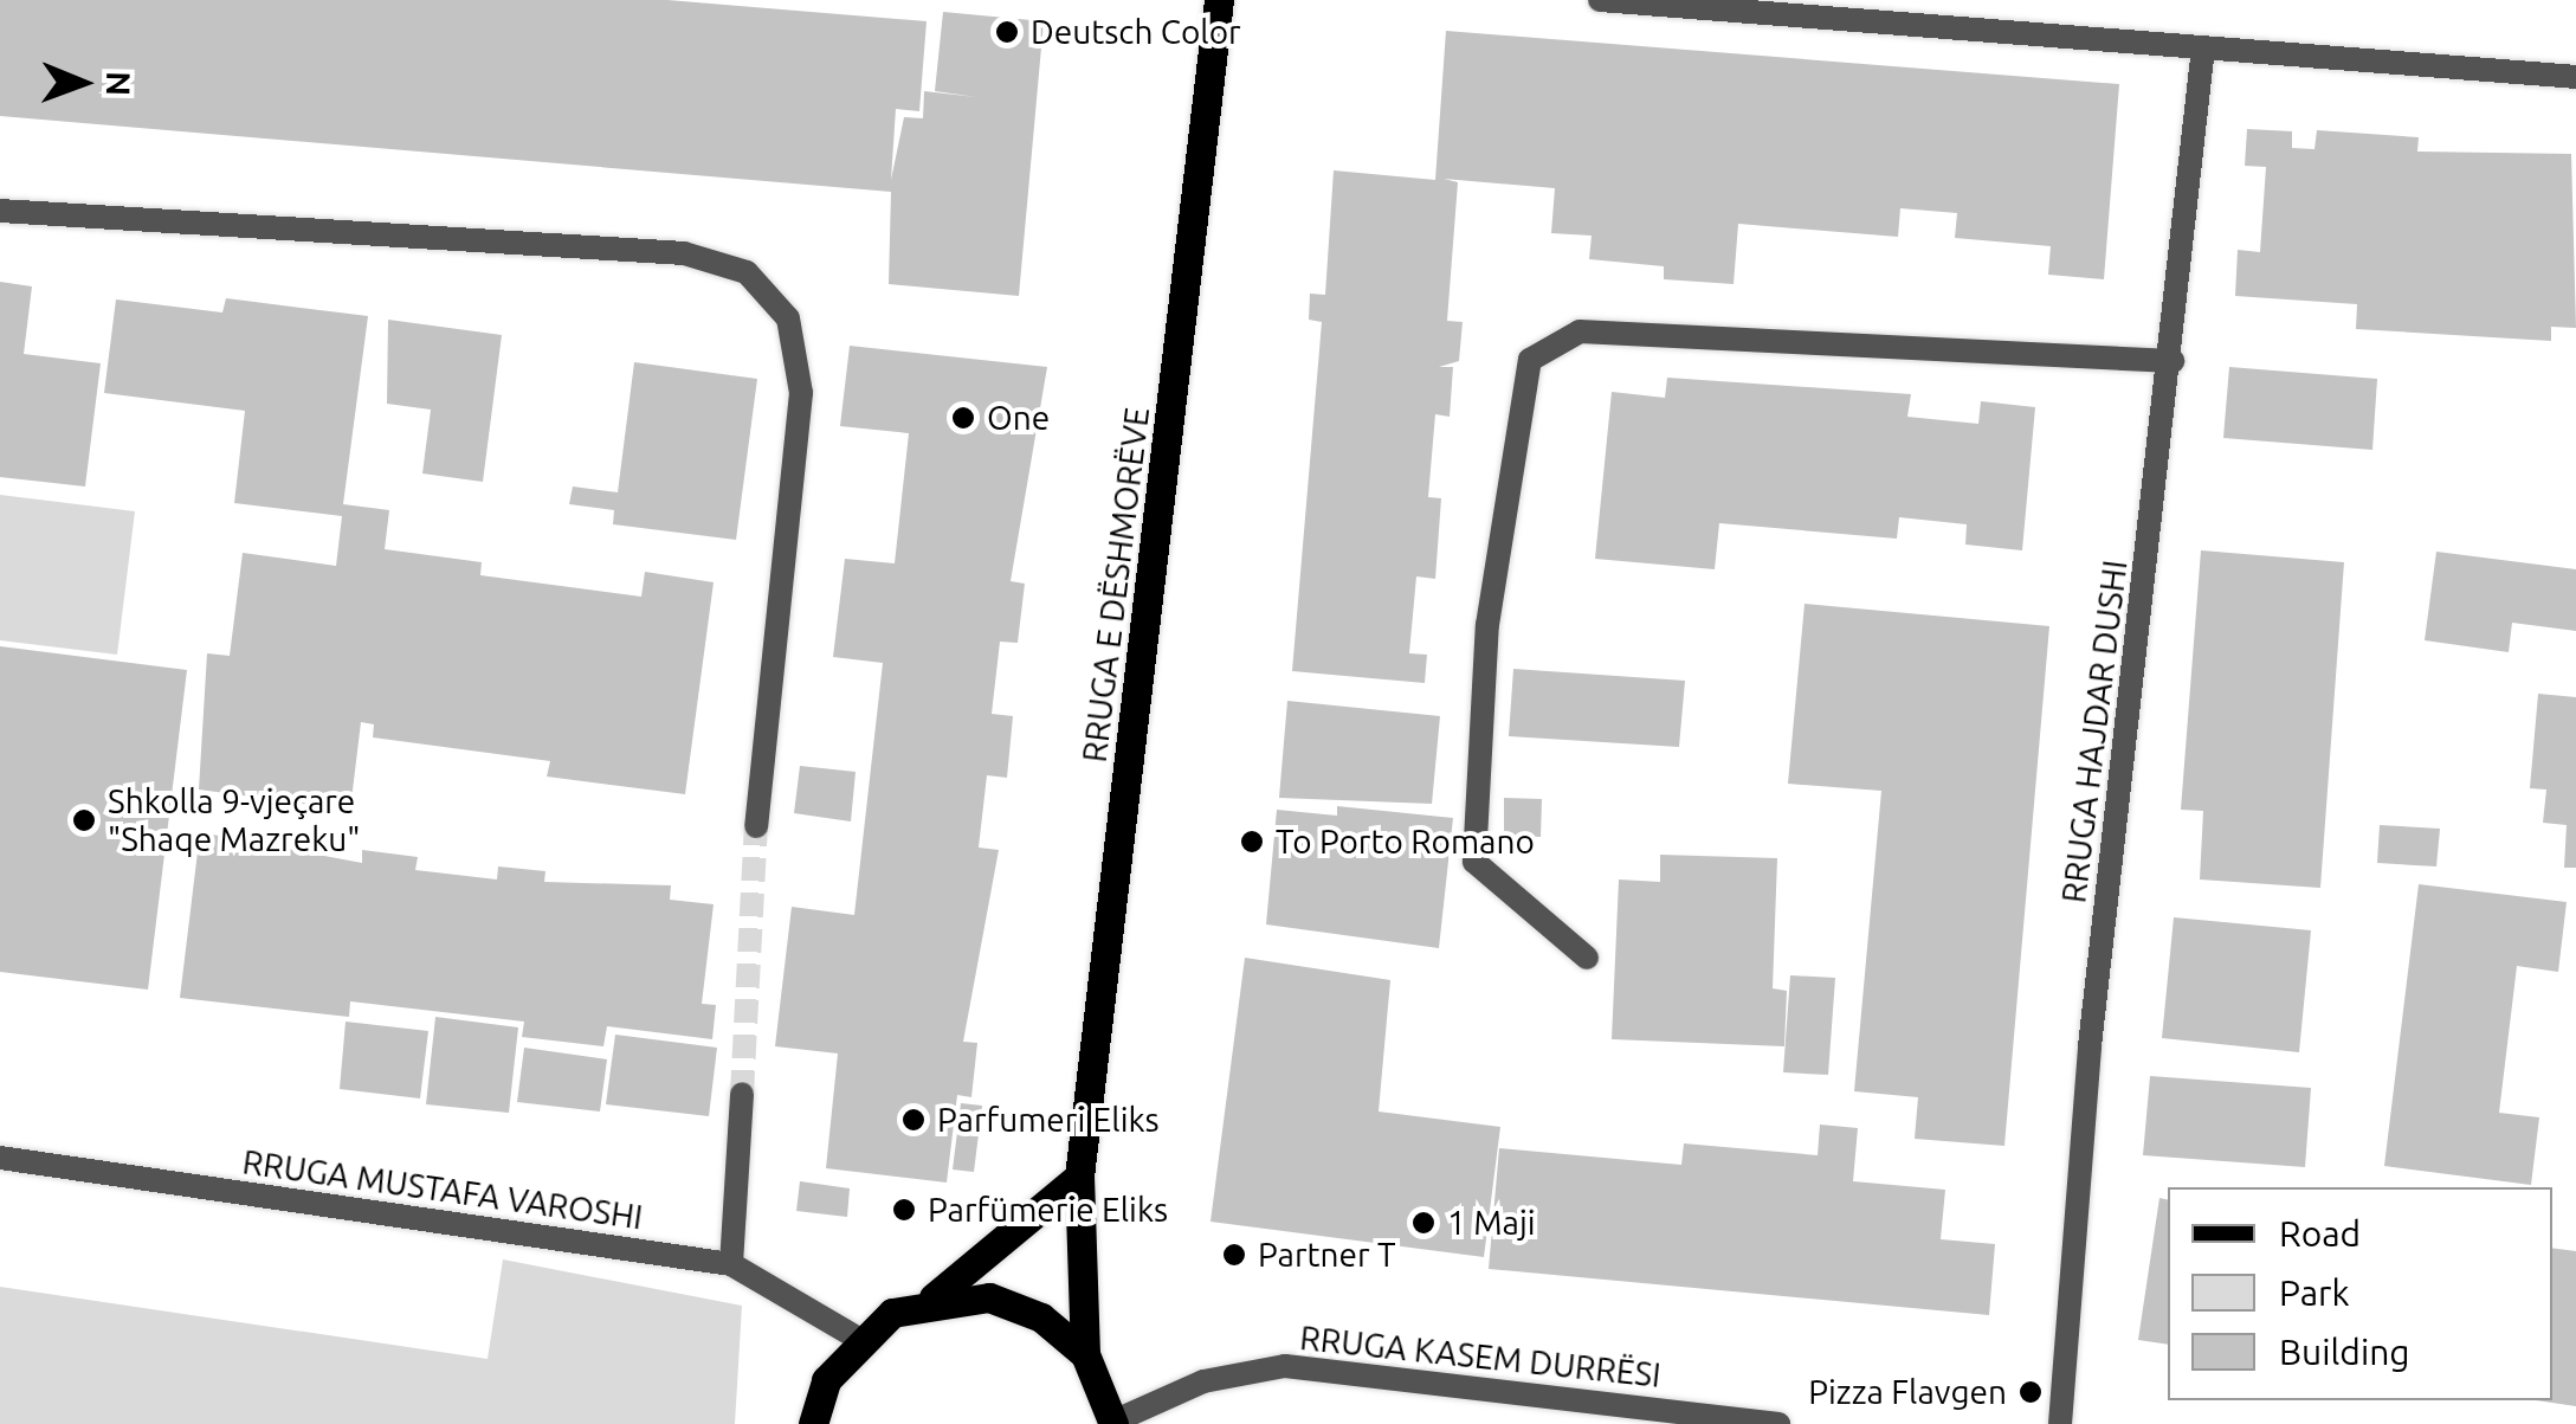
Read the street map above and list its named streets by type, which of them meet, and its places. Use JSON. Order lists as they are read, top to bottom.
{
  "streets": {
    "main road": ["RRUGA E DËSHMORËVE"],
    "street": ["RRUGA HAJDAR DUSHI", "RRUGA MUSTAFA VAROSHI", "RRUGA KASEM DURRËSI"]
  },
  "places": [
    "Deutsch Color",
    "One",
    "Shkolla 9-vjeçare \"Shaqe Mazreku\"",
    "To Porto Romano",
    "Parfumeri Eliks",
    "Parfümerie Eliks",
    "1 Maji",
    "Partner T",
    "Pizza Flavgen"
  ],
  "legend": ["Road", "Park", "Building"],
  "north": "right"
}
